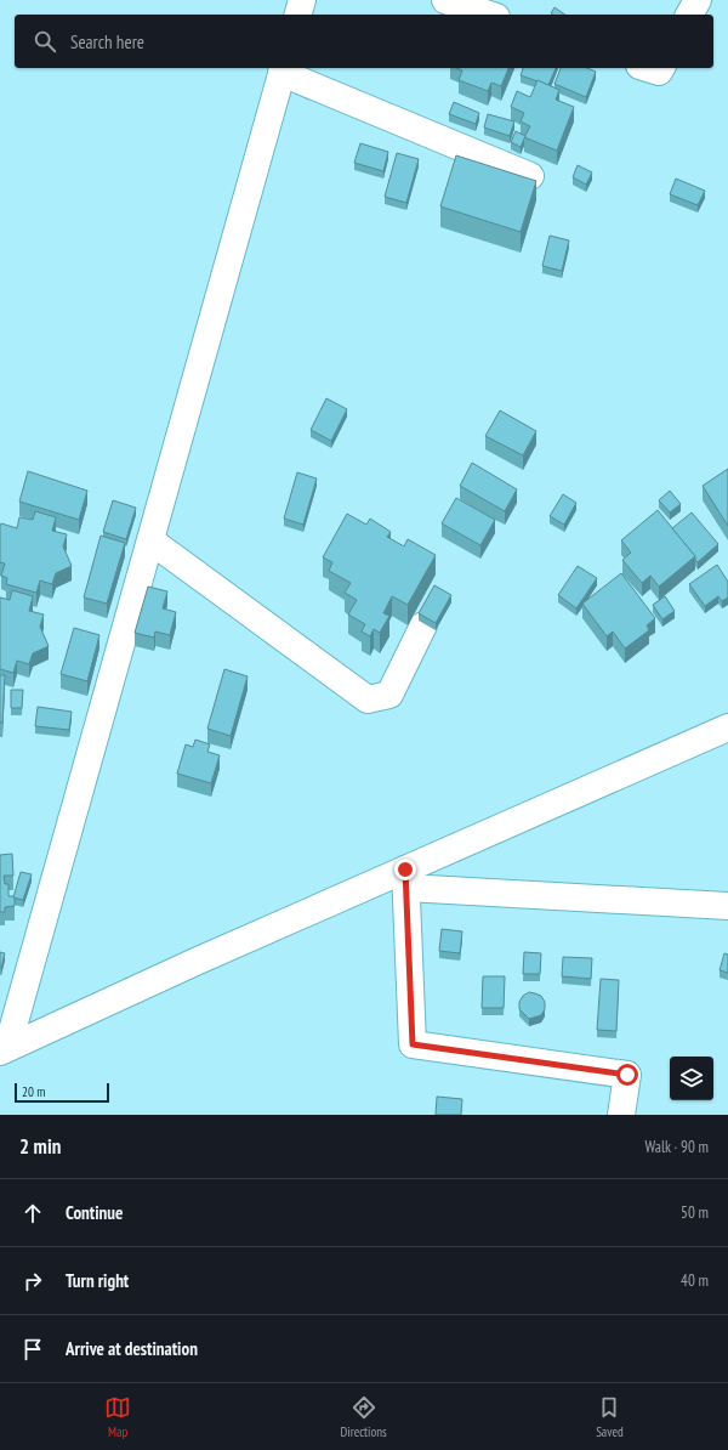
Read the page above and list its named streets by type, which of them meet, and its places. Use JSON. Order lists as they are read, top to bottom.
{
  "scale_bar": "20 m",
  "page": {
    "search": "Search here",
    "scale": "20 m",
    "heading": ["2 min", "Walk · 90 m"],
    "list": [
      ["Continue", "50 m"],
      ["Turn right", "40 m"],
      "Arrive at destination"
    ],
    "nav": ["Map", "Directions", "Saved"]
  }
}
